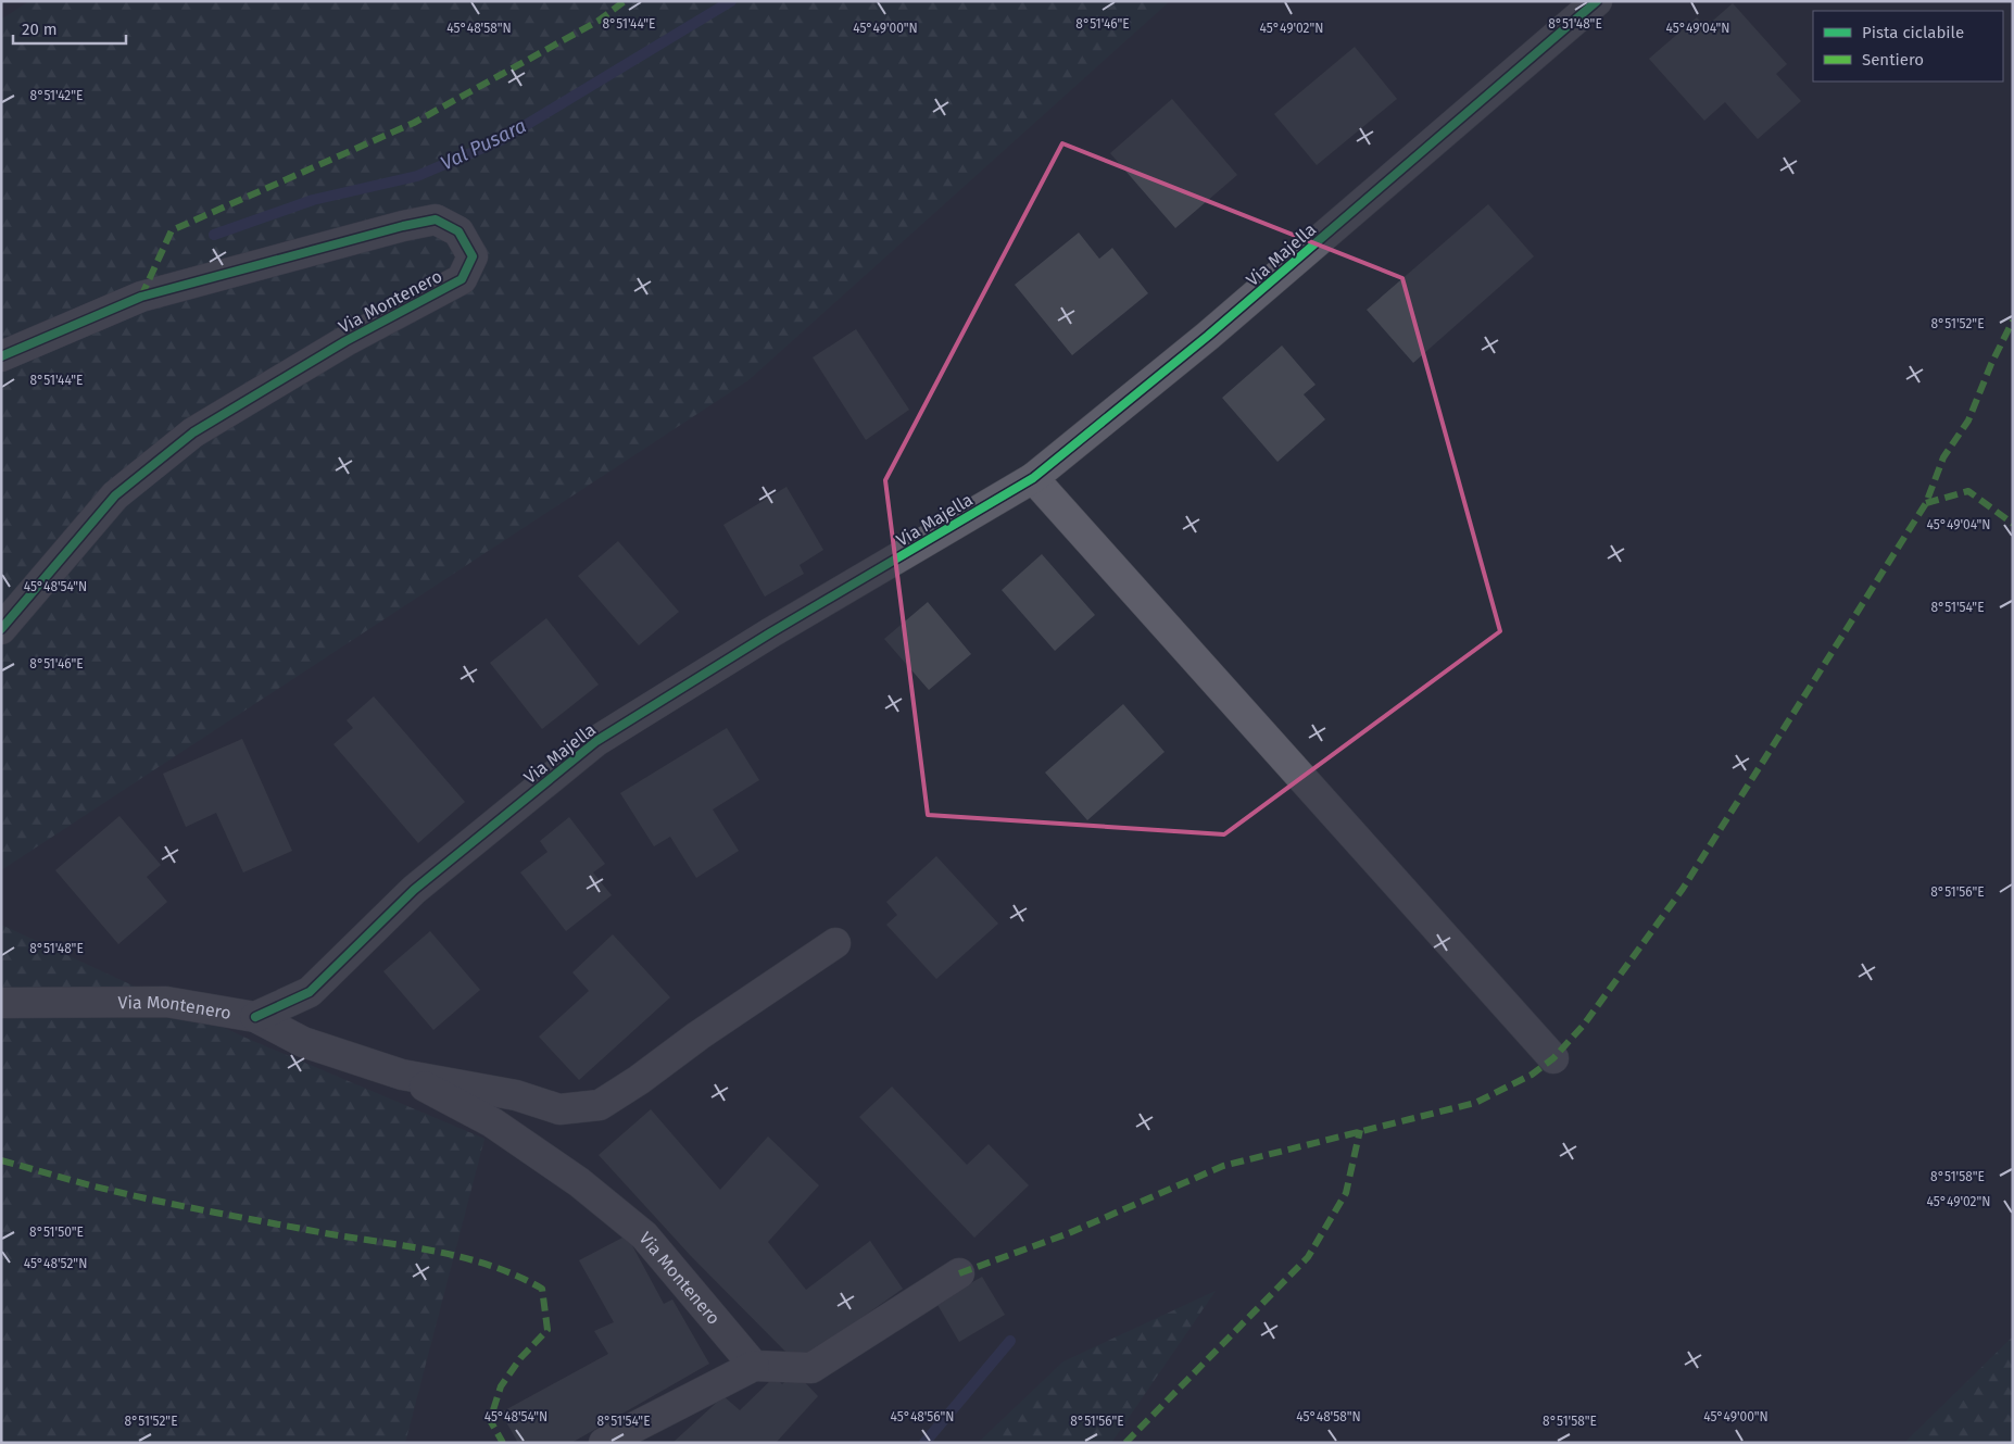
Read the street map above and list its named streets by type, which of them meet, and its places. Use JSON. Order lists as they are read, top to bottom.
{
  "streets": {
    "street": ["Via Majella", "Via Montenero"]
  },
  "crossings": [
    ["Via Majella", "Via Montenero"]
  ],
  "water": ["Val Pusara"],
  "legend": ["Pista ciclabile", "Sentiero"],
  "scale_bar": "20 m",
  "coordinates": [
    "8°51'44\"E",
    "8°51'46\"E",
    "8°51'48\"E",
    "45°49'00\"N",
    "45°49'04\"N",
    "45°48'58\"N",
    "45°49'02\"N",
    "8°51'42\"E",
    "8°51'52\"E",
    "45°48'54\"N",
    "8°51'54\"E",
    "8°51'56\"E",
    "8°51'58\"E",
    "8°51'50\"E",
    "45°48'52\"N",
    "45°48'56\"N"
  ]
}
